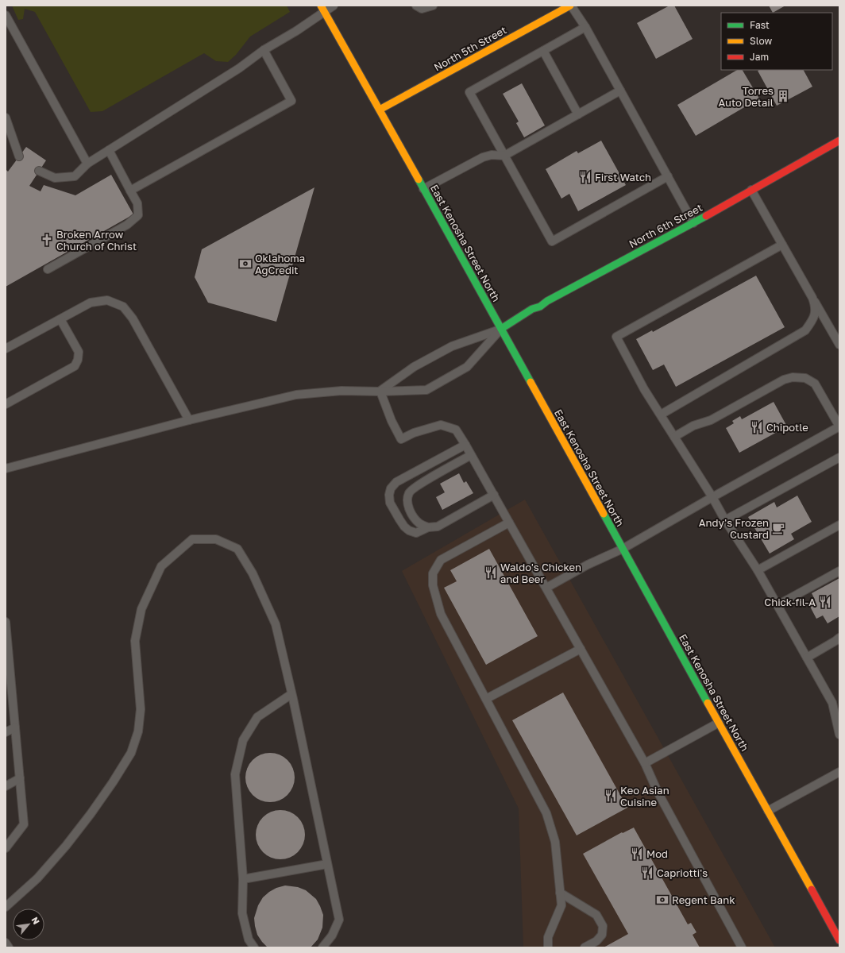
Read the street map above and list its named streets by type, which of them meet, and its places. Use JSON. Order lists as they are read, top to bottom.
{
  "streets": {
    "main road": ["North 5th Street", "North 6th Street", "East Kenosha Street North"]
  },
  "crossings": [
    ["North 5th Street", "East Kenosha Street North"],
    ["North 6th Street", "East Kenosha Street North"]
  ],
  "places": {
    "building": ["Torres Auto Detail"],
    "restaurant": [
      "First Watch",
      "Chipotle",
      "Waldo's Chicken and Beer",
      "Chick-fil-A",
      "Keo Asian Cuisine",
      "Mod",
      "Capriotti's"
    ],
    "church": ["Broken Arrow Church of Christ"],
    "bank": ["Oklahoma AgCredit", "Regent Bank"],
    "cafe": ["Andy's Frozen Custard"]
  },
  "legend": ["Fast", "Slow", "Jam"],
  "north": "top right"
}
